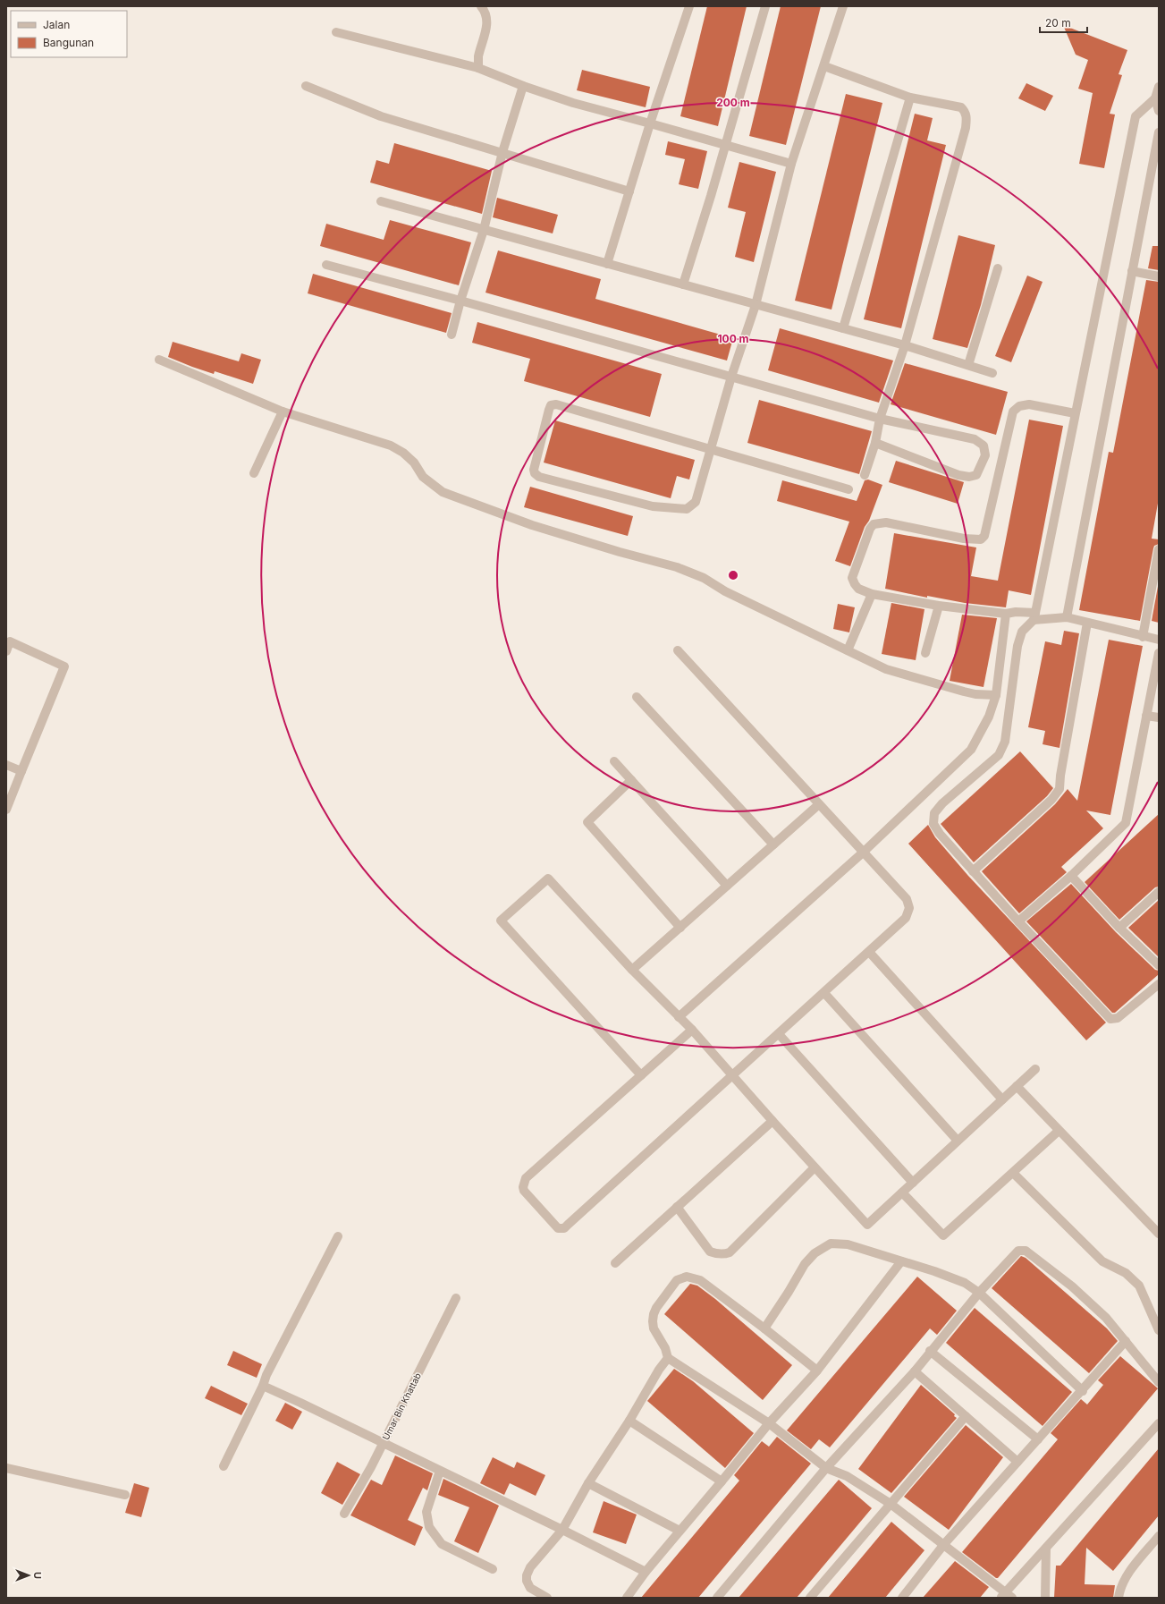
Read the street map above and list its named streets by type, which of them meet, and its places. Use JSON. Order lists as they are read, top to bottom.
{
  "streets": {
    "street": ["Umar Bin Khattab"]
  },
  "legend": ["Jalan", "Bangunan"],
  "scale_bar": "20 m",
  "north": "right",
  "rings": ["200 m", "100 m"]
}
